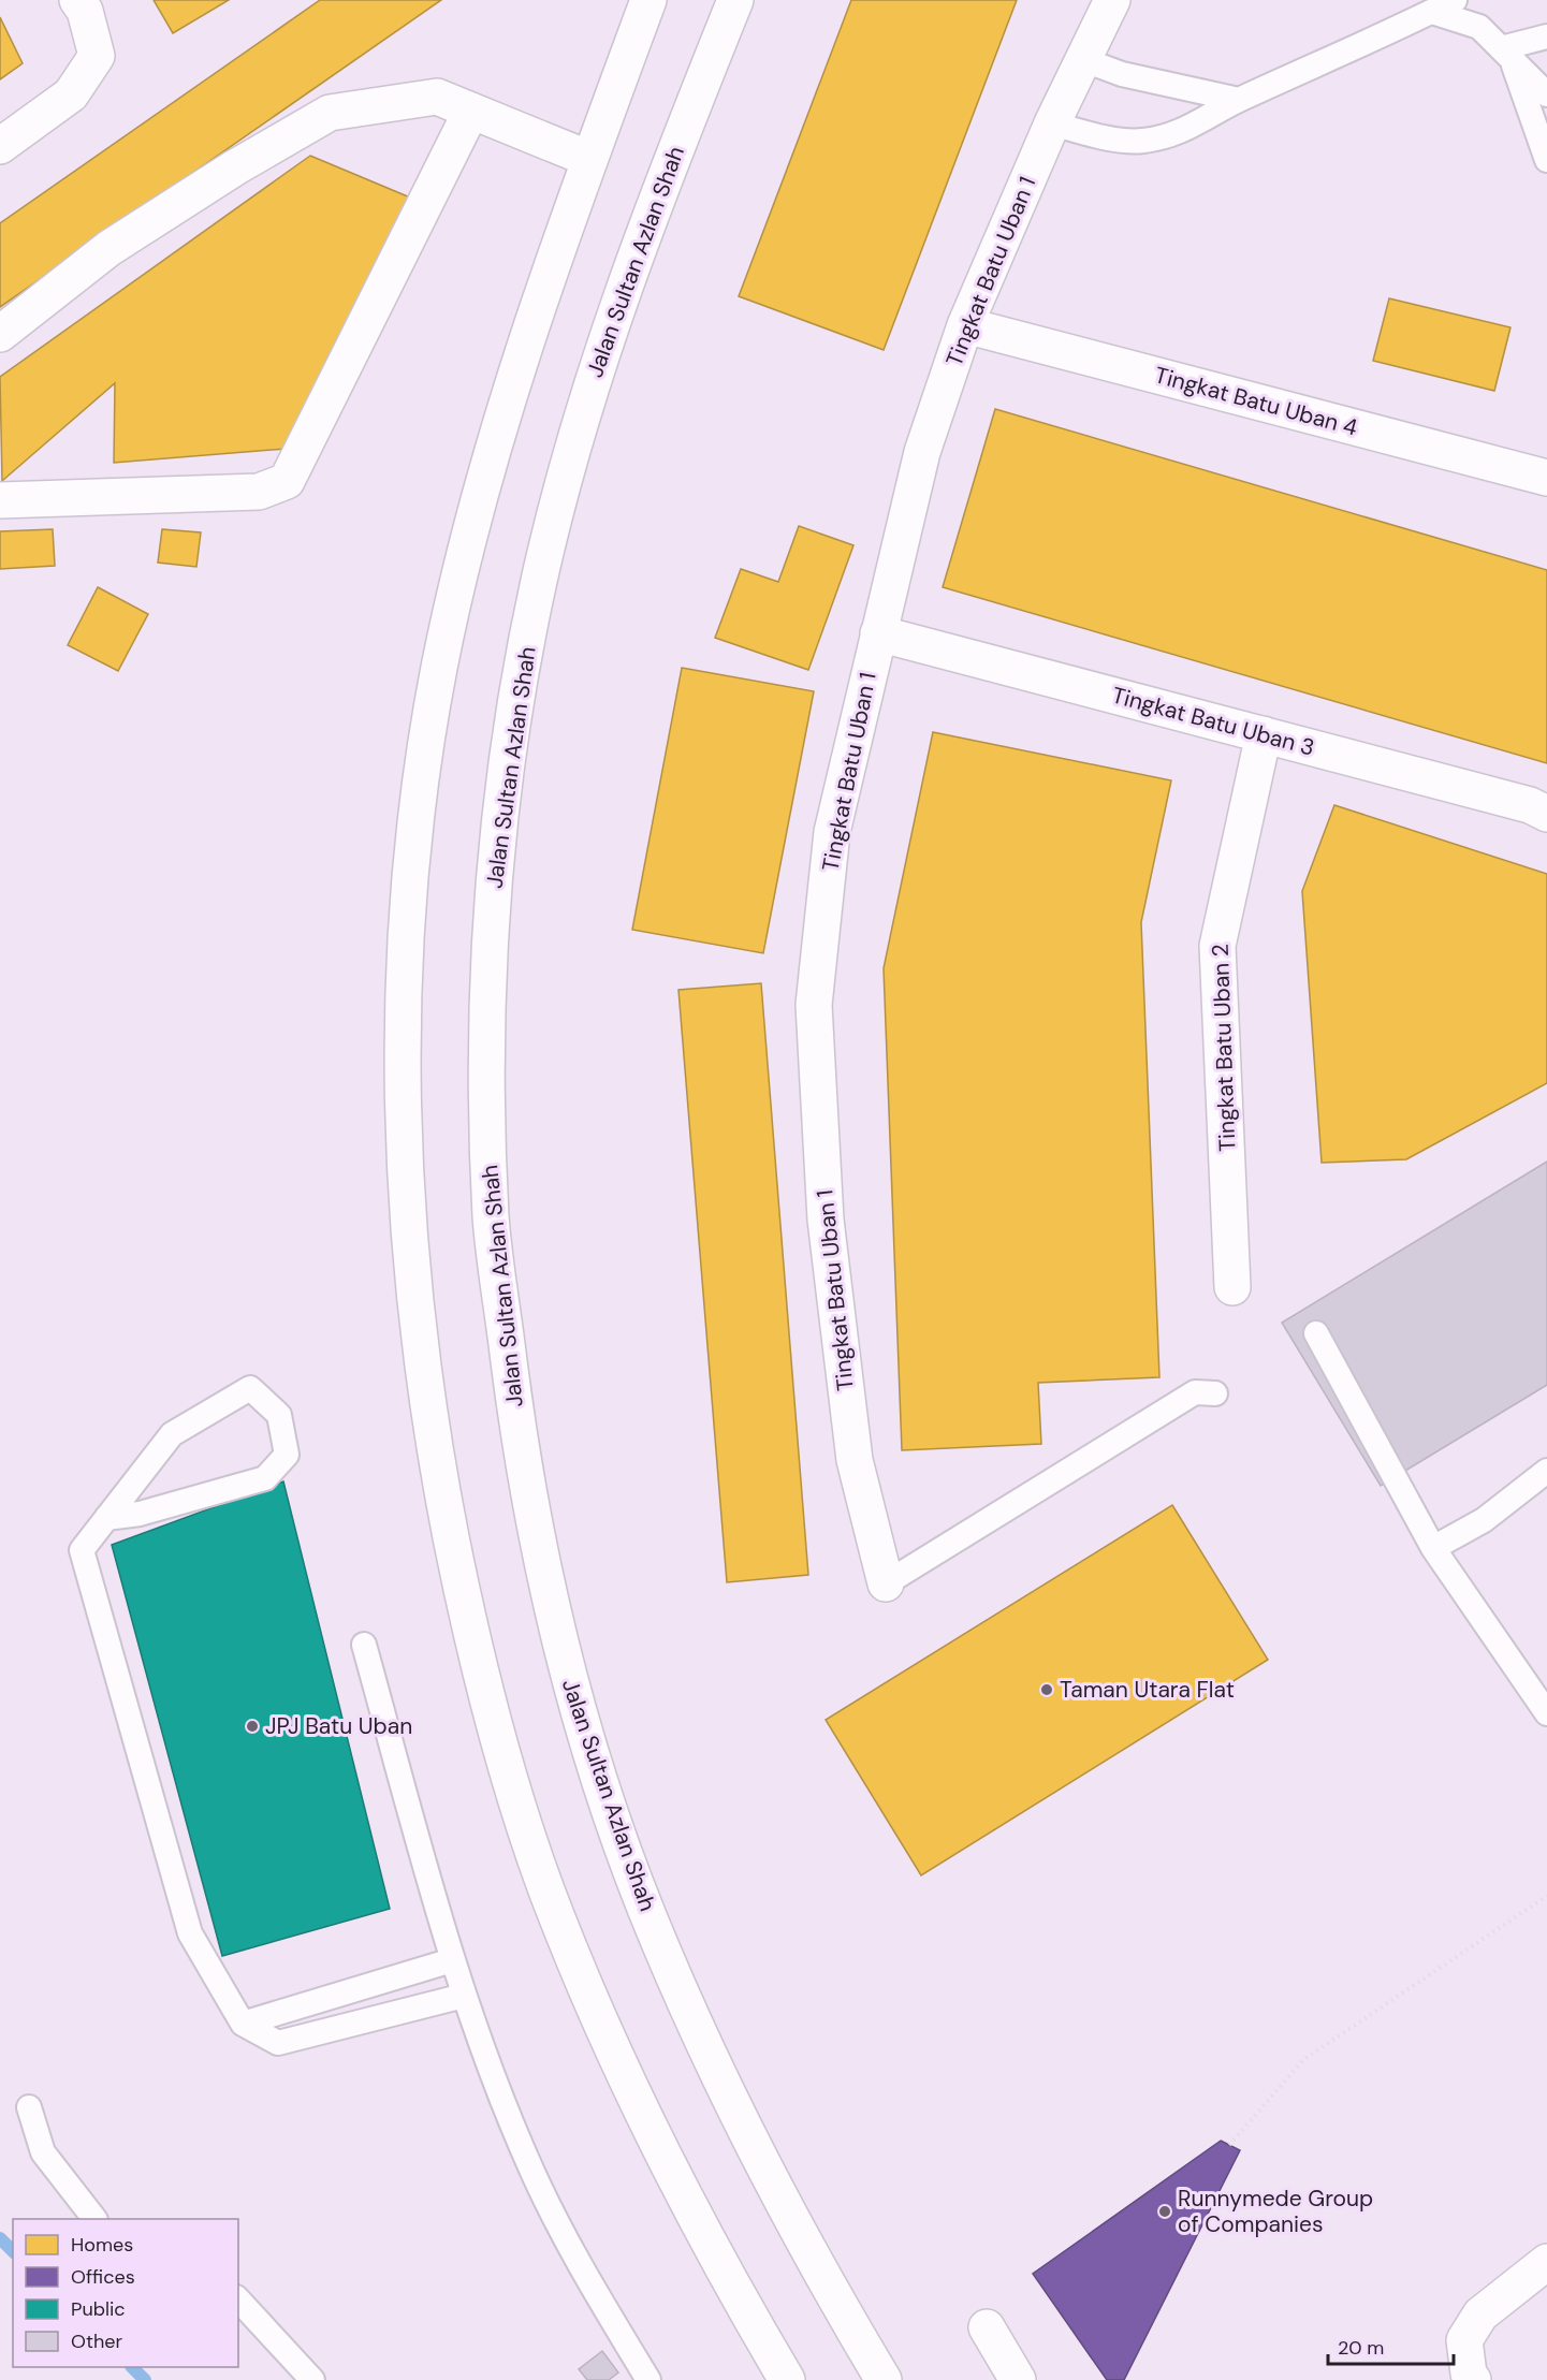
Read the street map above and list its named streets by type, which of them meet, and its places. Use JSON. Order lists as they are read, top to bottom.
{
  "streets": {
    "main road": [
      "Jalan Sultan Azlan Shah",
      "Tingkat Batu Uban 1",
      "Tingkat Batu Uban 4",
      "Tingkat Batu Uban 3",
      "Tingkat Batu Uban 2"
    ]
  },
  "crossings": [
    ["Tingkat Batu Uban 1", "Tingkat Batu Uban 4"],
    ["Tingkat Batu Uban 1", "Tingkat Batu Uban 3"],
    ["Tingkat Batu Uban 3", "Tingkat Batu Uban 2"]
  ],
  "places": ["Taman Utara Flat", "JPJ Batu Uban", "Runnymede Group of Companies"],
  "legend": [
    "Homes",
    "Offices",
    "Public",
    "Other"
  ],
  "scale_bar": "20 m"
}
